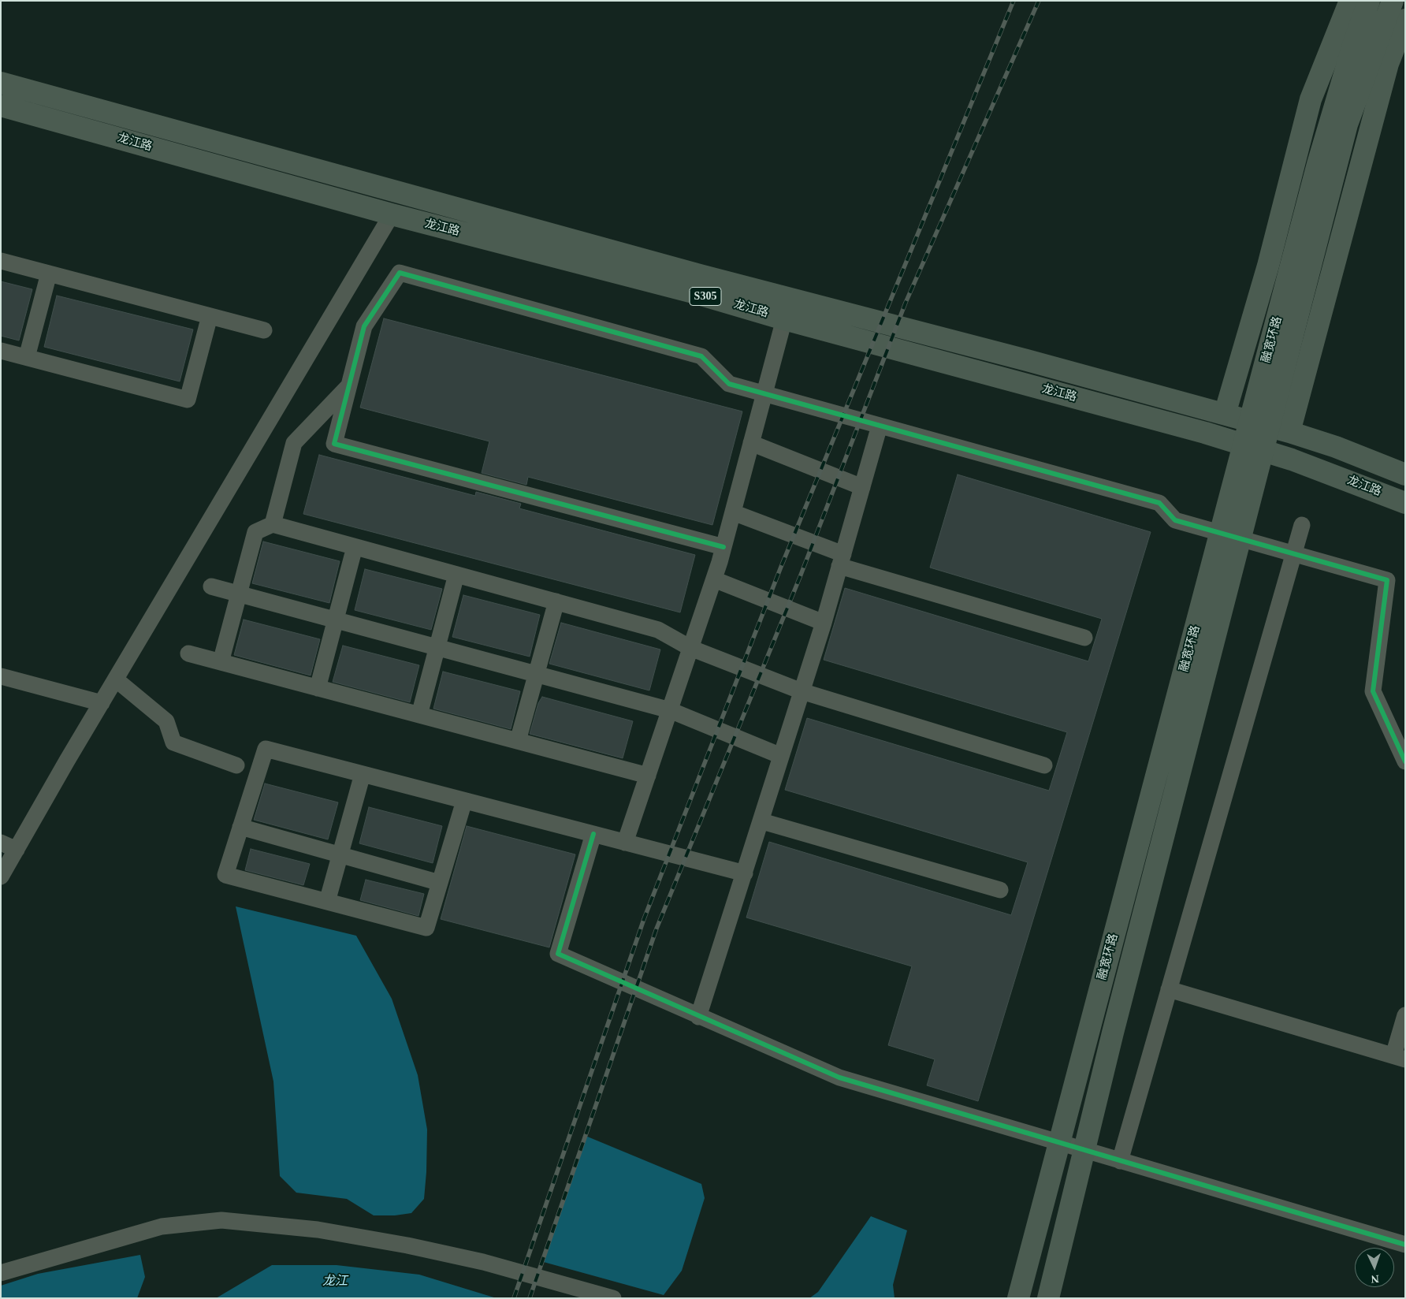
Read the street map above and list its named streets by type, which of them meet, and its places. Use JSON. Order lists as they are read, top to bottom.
{
  "streets": {
    "main road": ["龙江路", "S305", "融宽环路"]
  },
  "water": ["龙江"],
  "north": "bottom"
}
